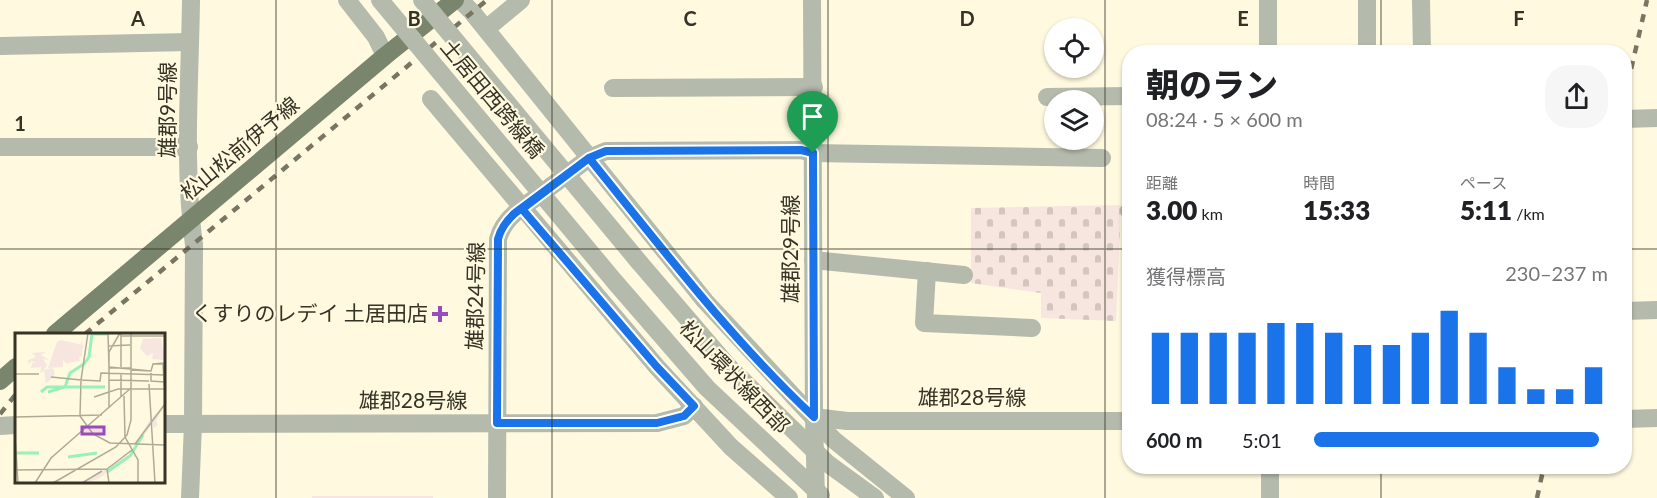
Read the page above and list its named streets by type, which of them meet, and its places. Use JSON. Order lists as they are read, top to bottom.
{
  "streets": {
    "main road": ["松山松前伊予線"],
    "street": [
      "土居田西跨線橋",
      "雄郡9号線",
      "雄郡29号線",
      "雄郡24号線",
      "松山環状線西部",
      "雄郡28号線"
    ]
  },
  "crossings": [
    ["土居田西跨線橋", "松山環状線西部"],
    ["雄郡9号線", "松山松前伊予線"],
    ["雄郡9号線", "雄郡28号線"],
    ["雄郡29号線", "松山環状線西部"],
    ["雄郡29号線", "雄郡28号線"],
    ["雄郡24号線", "雄郡28号線"]
  ],
  "places": {
    "health": ["くすりのレデイ 土居田店"]
  },
  "page": {
    "heading": ["朝のラン", "08:24 · 5 × 600 m"],
    "stats": [
      ["距離", "3.00 km"],
      ["時間", "15:33"],
      ["ペース", "5:11 /km"]
    ],
    "chart": ["獲得標高", "230–237 m"],
    "list": [
      {
        "name": "600 m",
        "note": "5:01"
      }
    ]
  },
  "grid": {
    "columns": [
      "A",
      "B",
      "C",
      "D",
      "E",
      "F"
    ],
    "rows": ["1"]
  }
}
